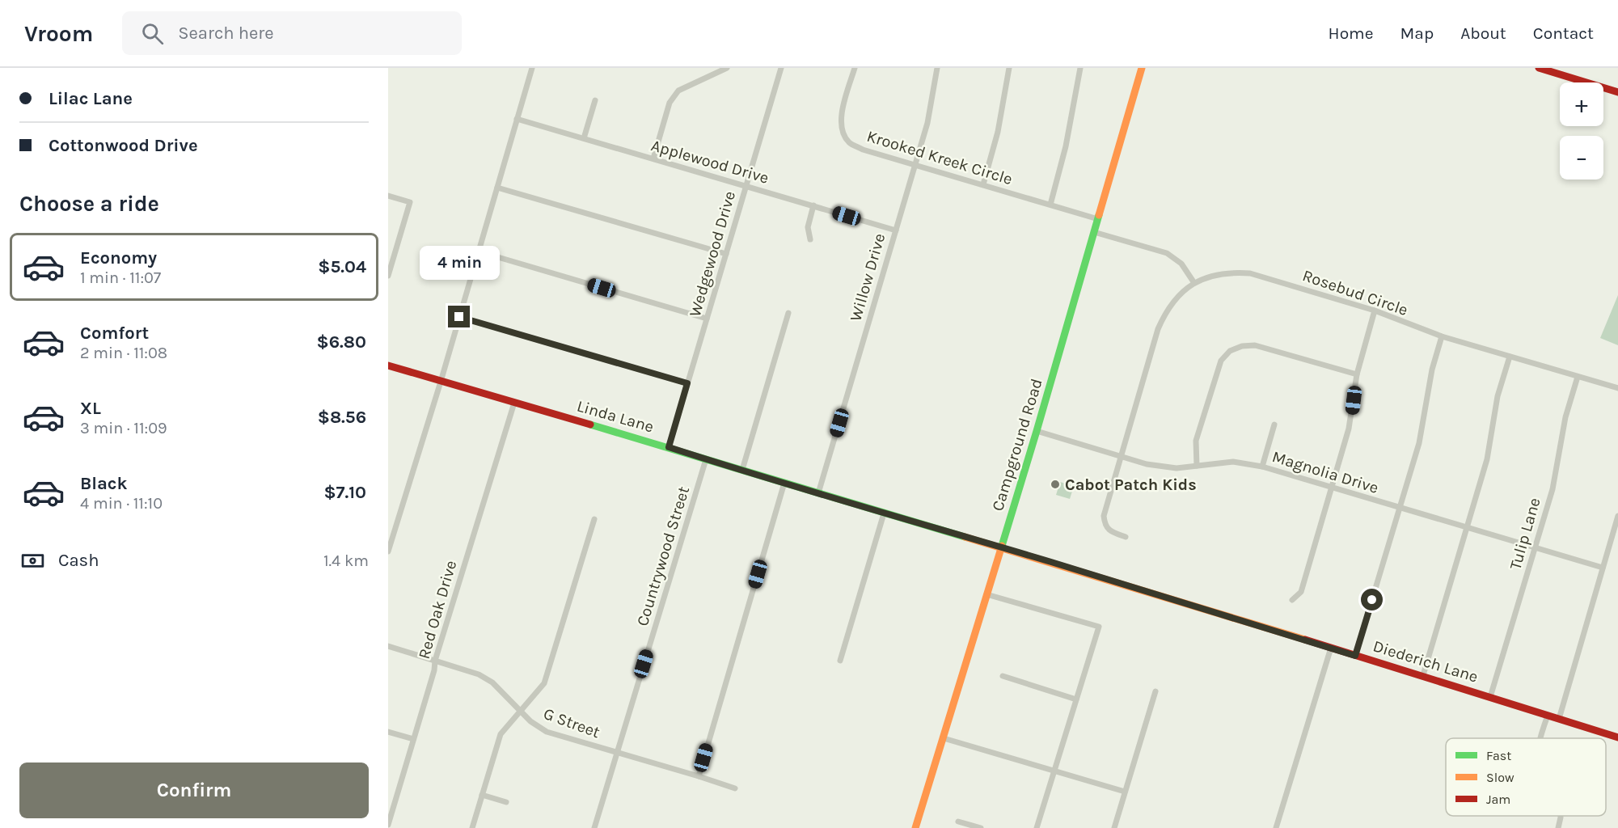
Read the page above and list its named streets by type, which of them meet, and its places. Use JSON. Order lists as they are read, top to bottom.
{
  "streets": {
    "street": [
      "Krooked Kreek Circle",
      "Applewood Drive",
      "Wedgewood Drive",
      "Willow Drive",
      "Rosebud Circle",
      "Linda Lane",
      "Campground Road",
      "Magnolia Drive",
      "Tulip Lane",
      "Countrywood Street",
      "Red Oak Drive",
      "Diederich Lane",
      "G Street"
    ]
  },
  "crossings": [
    ["Krooked Kreek Circle", "Willow Drive"],
    ["Krooked Kreek Circle", "Campground Road"],
    ["Applewood Drive", "Wedgewood Drive"],
    ["Applewood Drive", "Willow Drive"],
    ["Wedgewood Drive", "Linda Lane"],
    ["Willow Drive", "Linda Lane"],
    ["Rosebud Circle", "Magnolia Drive"],
    ["Rosebud Circle", "Tulip Lane"],
    ["Linda Lane", "Campground Road"],
    ["Linda Lane", "Countrywood Street"],
    ["Linda Lane", "Red Oak Drive"],
    ["Linda Lane", "Diederich Lane"],
    ["Campground Road", "Magnolia Drive"],
    ["Campground Road", "Diederich Lane"],
    ["Magnolia Drive", "Tulip Lane"],
    ["Tulip Lane", "Diederich Lane"],
    ["Countrywood Street", "G Street"],
    ["Red Oak Drive", "G Street"]
  ],
  "places": ["Cabot Patch Kids"],
  "legend": ["Fast", "Slow", "Jam"],
  "page": {
    "header": "Vroom",
    "search": "Search here",
    "nav": [
      "Home",
      "Map",
      "About",
      "Contact"
    ],
    "banner": ["Lilac Lane", "Cottonwood Drive"],
    "map_buttons": ["+", "−"],
    "heading": "Choose a ride",
    "list": [
      {
        "name": "Economy",
        "note": "1 min · 11:07",
        "value": "$5.04"
      },
      {
        "name": "Comfort",
        "note": "2 min · 11:08",
        "value": "$6.80"
      },
      {
        "name": "XL",
        "note": "3 min · 11:09",
        "value": "$8.56"
      },
      {
        "name": "Black",
        "note": "4 min · 11:10",
        "value": "$7.10"
      }
    ],
    "bubble": "4 min",
    "pay": ["Cash", "1.4 km"],
    "buttons": "Confirm"
  }
}
